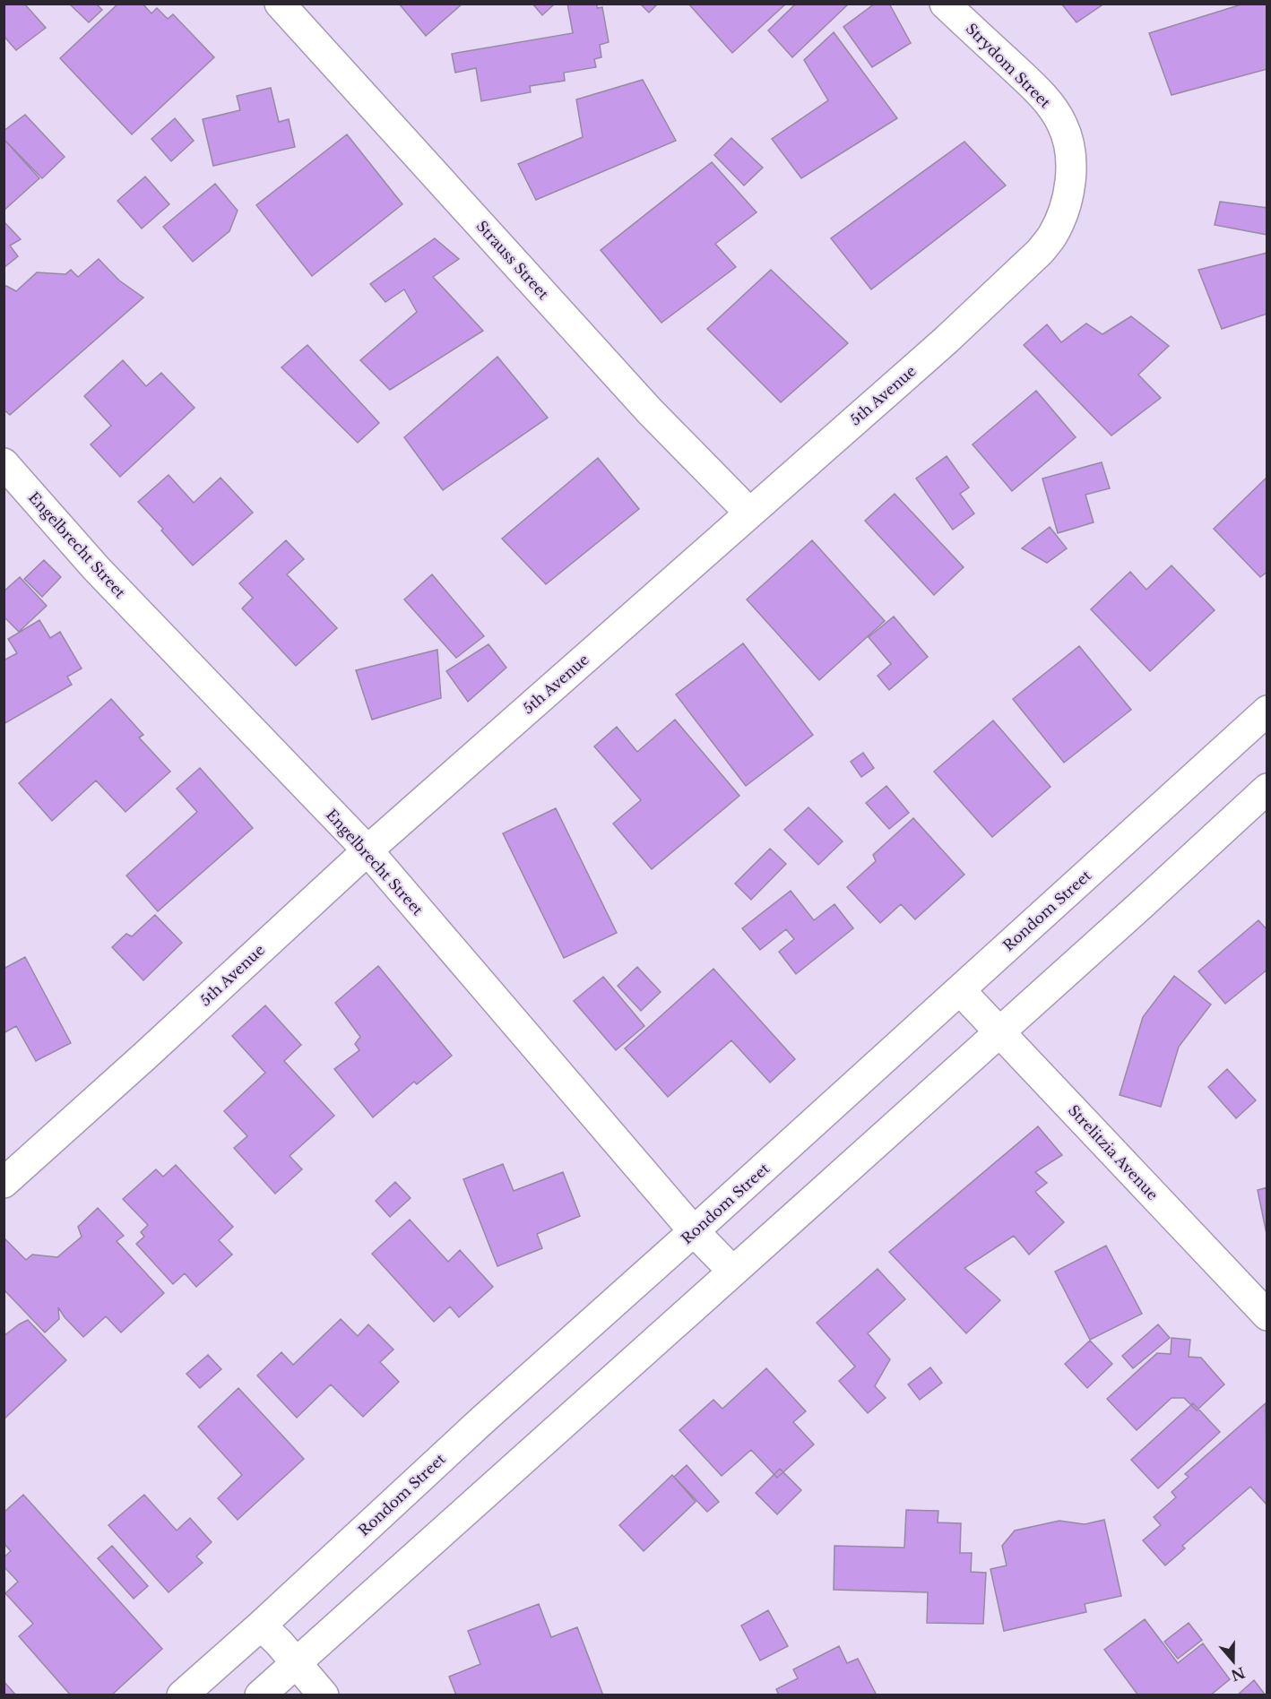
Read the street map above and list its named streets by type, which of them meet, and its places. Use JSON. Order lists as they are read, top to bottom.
{
  "streets": {
    "street": [
      "Strydom Street",
      "Strauss Street",
      "5th Avenue",
      "Engelbrecht Street",
      "Rondom Street",
      "Strelitzia Avenue"
    ]
  },
  "crossings": [
    ["Strydom Street", "5th Avenue"],
    ["Strauss Street", "5th Avenue"],
    ["5th Avenue", "Engelbrecht Street"],
    ["Engelbrecht Street", "Rondom Street"],
    ["Rondom Street", "Strelitzia Avenue"]
  ],
  "north": "bottom"
}
